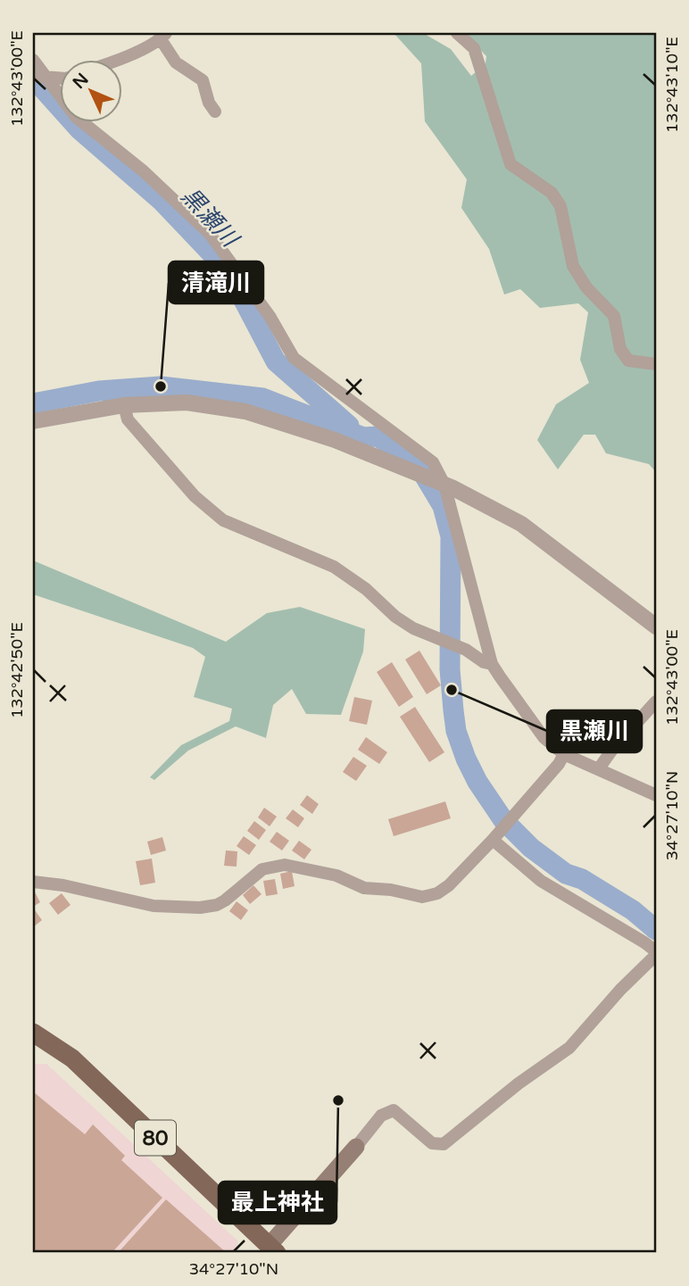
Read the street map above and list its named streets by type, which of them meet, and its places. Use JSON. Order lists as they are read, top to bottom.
{
  "streets": {
    "main road": ["80"]
  },
  "water": ["黒瀬川"],
  "places": ["清滝川", "黒瀬川", "最上神社"],
  "north": "top left",
  "coordinates": [
    "132°43'00\"E",
    "132°43'10\"E",
    "132°42'50\"E",
    "34°27'10\"N"
  ]
}
